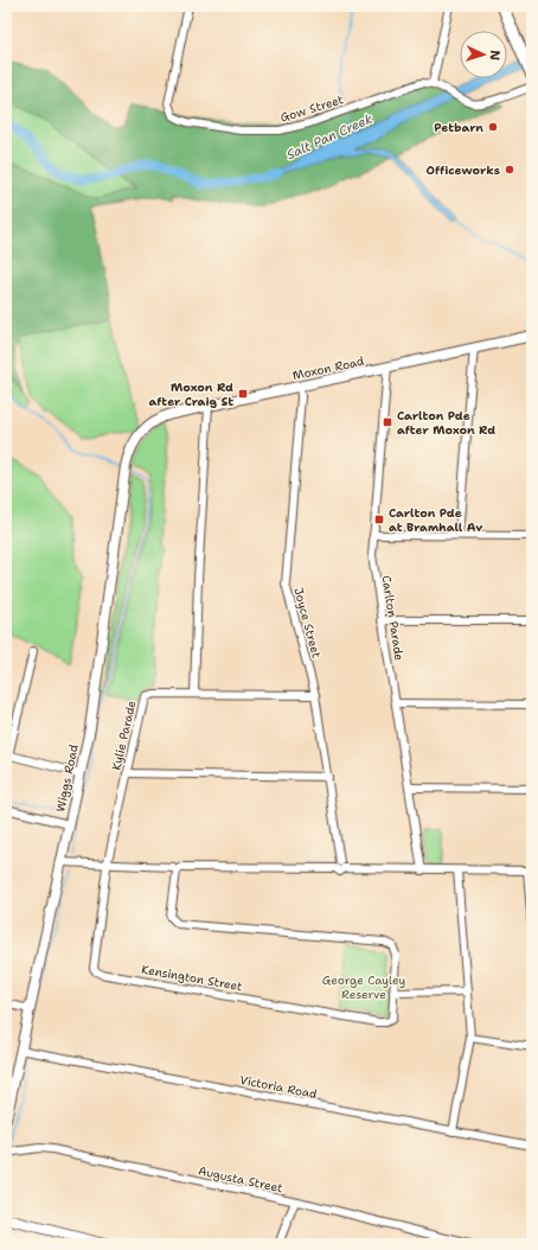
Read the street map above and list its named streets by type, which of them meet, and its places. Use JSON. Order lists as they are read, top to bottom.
{
  "streets": {
    "main road": ["Moxon Road", "Wiggs Road"],
    "street": [
      "Gow Street",
      "Carlton Parade",
      "Joyce Street",
      "Kylie Parade",
      "Kensington Street",
      "Victoria Road",
      "Augusta Street"
    ]
  },
  "crossings": [
    ["Moxon Road", "Carlton Parade"],
    ["Moxon Road", "Joyce Street"],
    ["Moxon Road", "Wiggs Road"],
    ["Joyce Street", "Kylie Parade"],
    ["Kylie Parade", "Kensington Street"],
    ["Wiggs Road", "Victoria Road"]
  ],
  "water": ["Salt Pan Creek"],
  "parks": ["George Cayley Reserve"],
  "places": {
    "other": ["Petbarn", "Officeworks"],
    "transit": ["Moxon Rd after Craig St", "Carlton Pde after Moxon Rd", "Carlton Pde at Bramhall Av"]
  },
  "north": "right"
}
